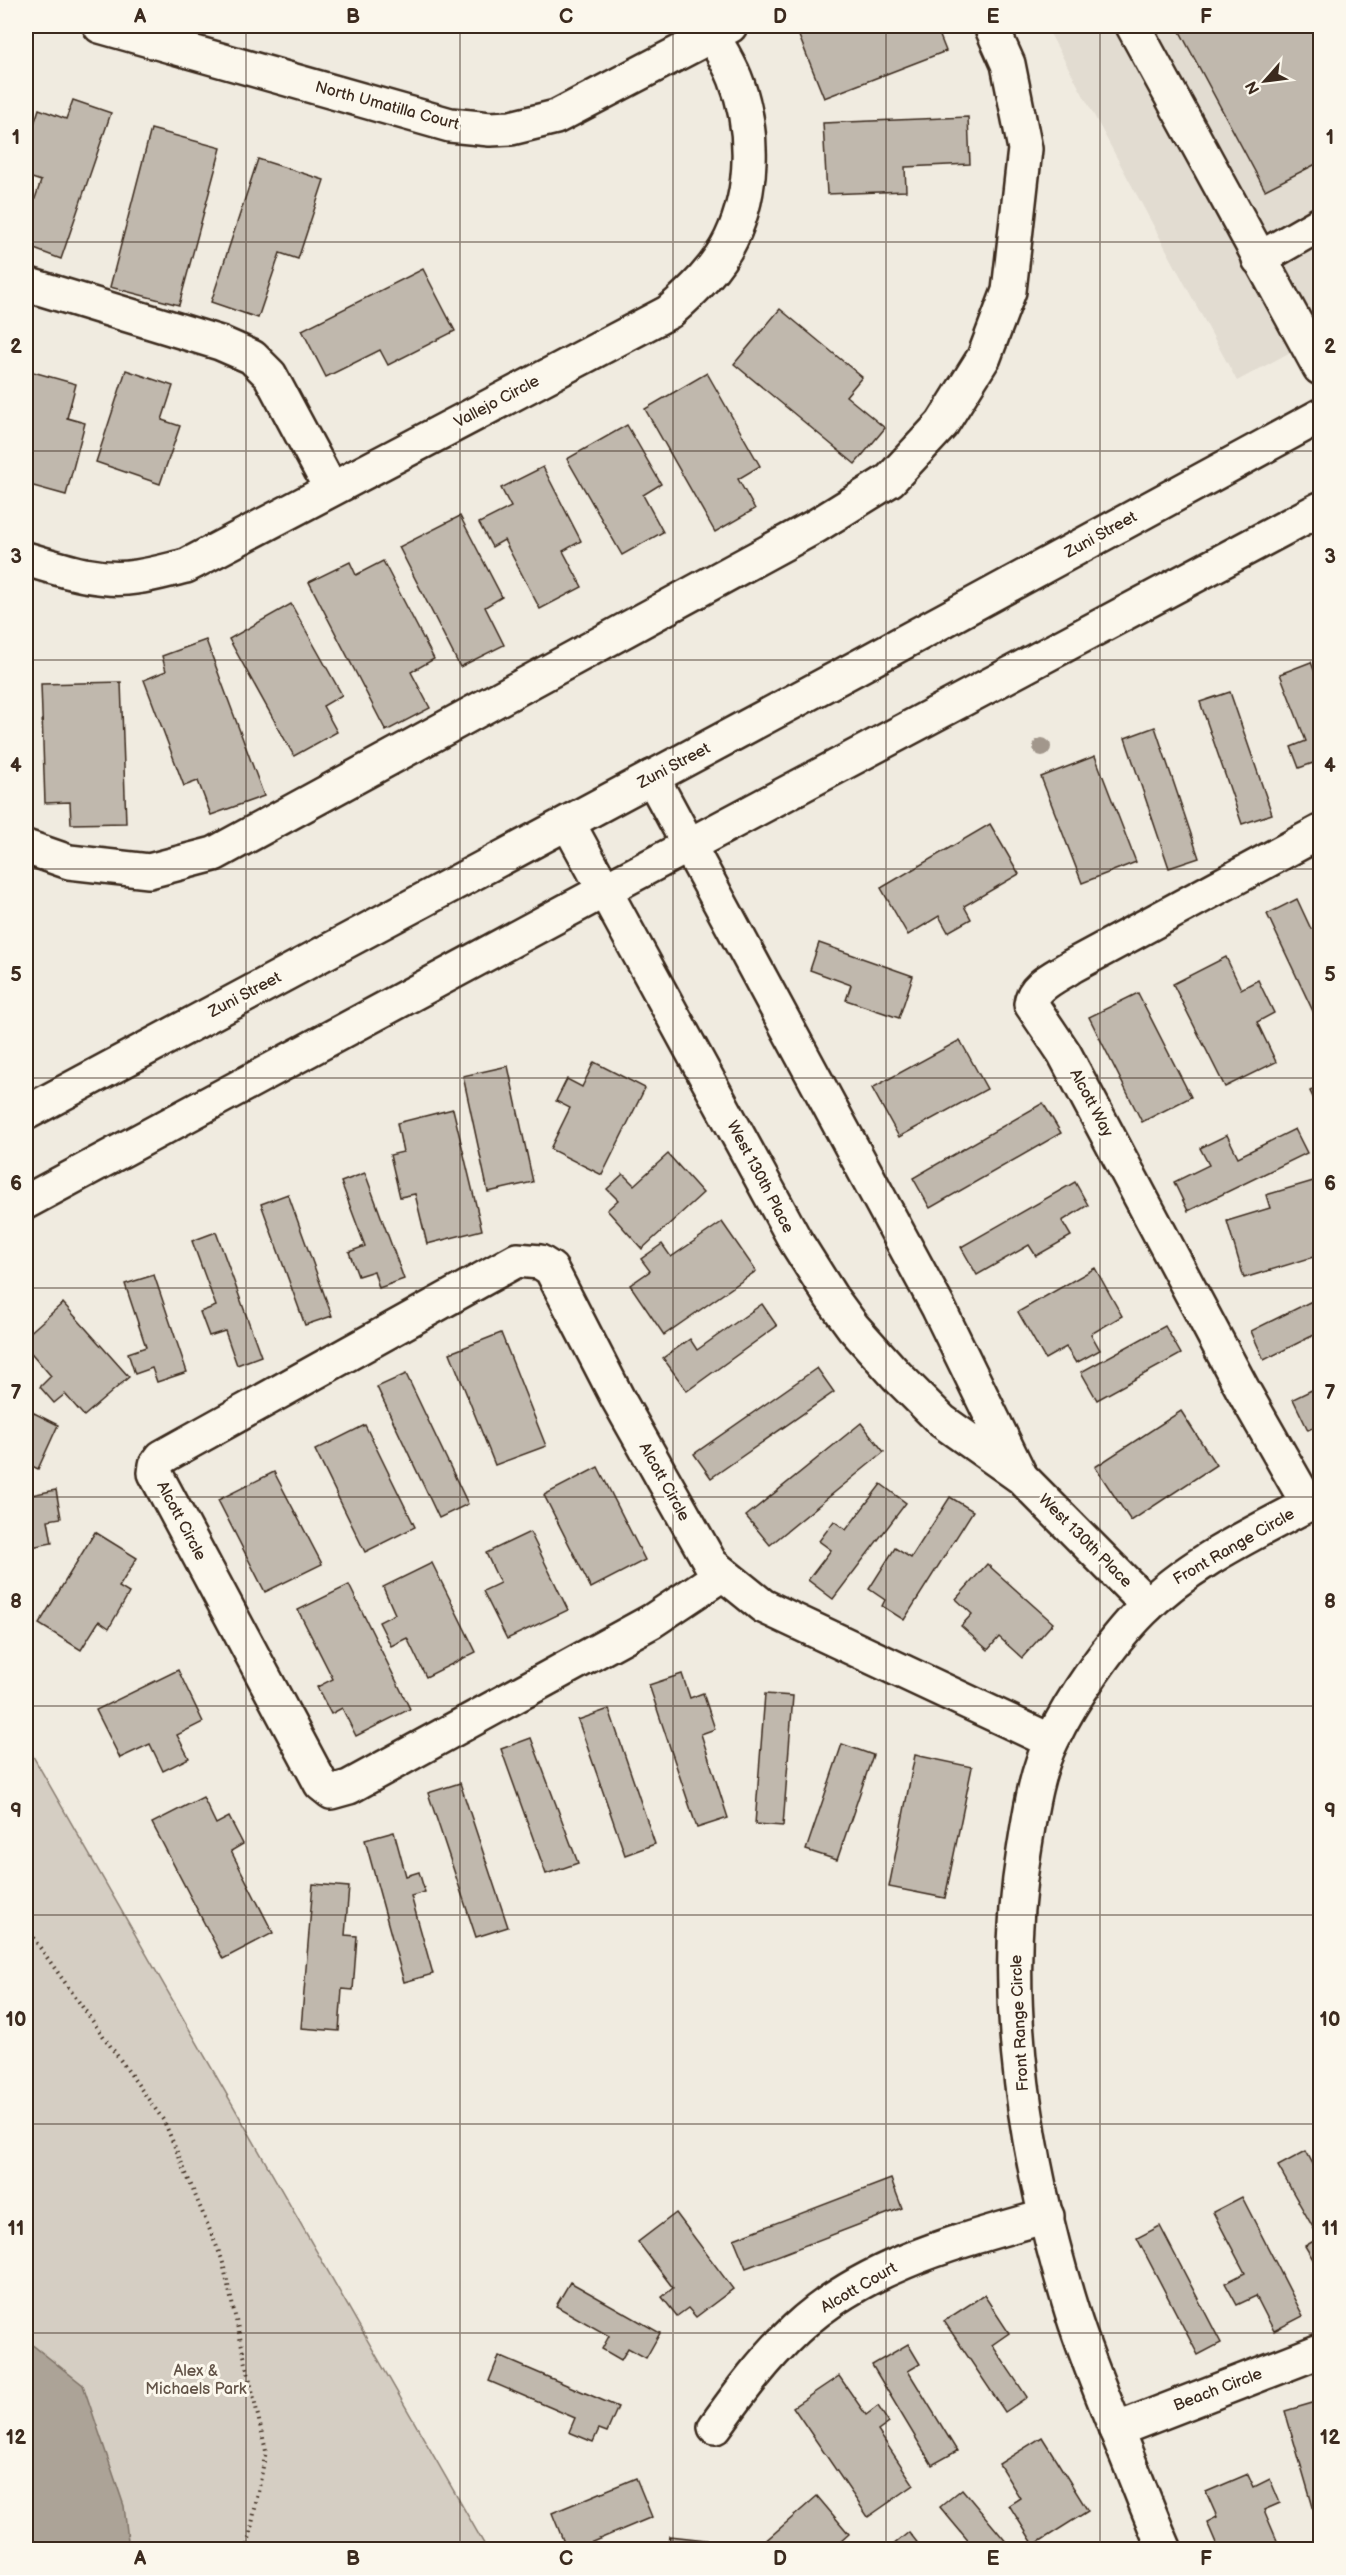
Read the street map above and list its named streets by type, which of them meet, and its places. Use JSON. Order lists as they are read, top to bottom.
{
  "streets": {
    "street": [
      "North Umatilla Court",
      "Vallejo Circle",
      "Zuni Street",
      "Alcott Way",
      "West 130th Place",
      "Alcott Circle",
      "Front Range Circle",
      "Alcott Court",
      "Beach Circle"
    ]
  },
  "crossings": [
    ["North Umatilla Court", "Vallejo Circle"],
    ["Zuni Street", "West 130th Place"],
    ["Alcott Way", "Front Range Circle"],
    ["West 130th Place", "Front Range Circle"],
    ["Alcott Circle", "Front Range Circle"],
    ["Front Range Circle", "Alcott Court"],
    ["Front Range Circle", "Beach Circle"]
  ],
  "parks": ["Alex & Michaels Park"],
  "north": "bottom left",
  "grid": {
    "columns": [
      "A",
      "B",
      "C",
      "D",
      "E",
      "F"
    ],
    "rows": [
      "1",
      "2",
      "3",
      "4",
      "5",
      "6",
      "7",
      "8",
      "9",
      "10",
      "11",
      "12"
    ]
  }
}
